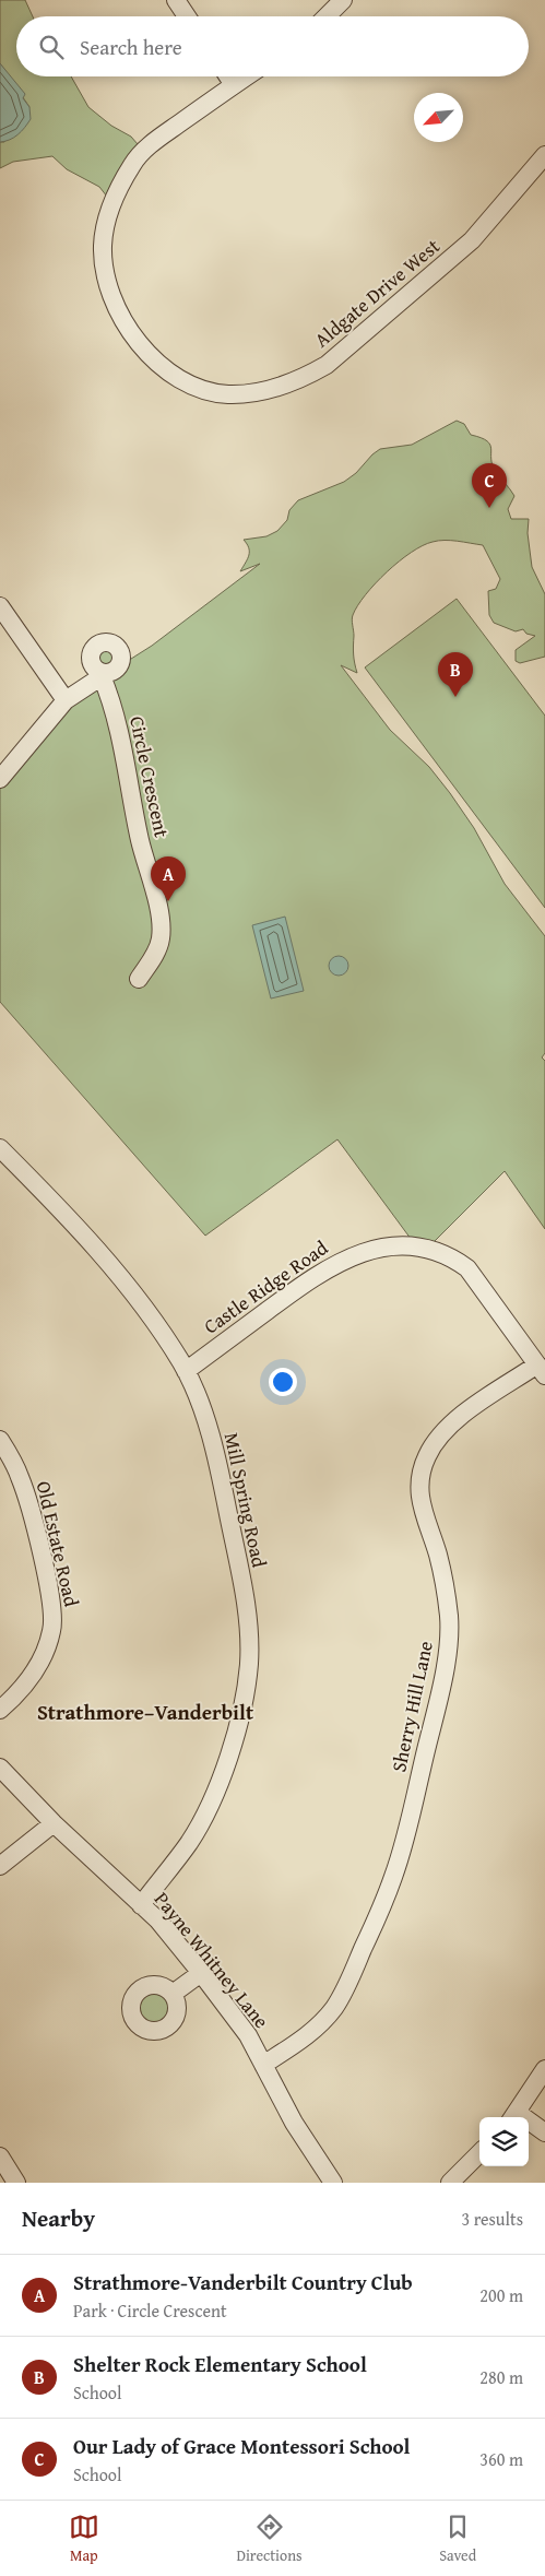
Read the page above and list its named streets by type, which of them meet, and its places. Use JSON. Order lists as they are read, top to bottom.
{
  "streets": {
    "street": [
      "Aldgate Drive West",
      "Circle Crescent",
      "Castle Ridge Road",
      "Mill Spring Road",
      "Old Estate Road",
      "Sherry Hill Lane",
      "Payne Whitney Lane"
    ]
  },
  "crossings": [
    ["Castle Ridge Road", "Mill Spring Road"],
    ["Castle Ridge Road", "Sherry Hill Lane"],
    ["Mill Spring Road", "Payne Whitney Lane"],
    ["Sherry Hill Lane", "Payne Whitney Lane"]
  ],
  "districts": ["Strathmore–Vanderbilt"],
  "north": "bottom left",
  "page": {
    "search": "Search here",
    "pins": ["C", "B", "A"],
    "heading": ["Nearby", "3 results"],
    "list": [
      {
        "mark": "A",
        "name": "Strathmore-Vanderbilt Country Club",
        "note": "Park · Circle Crescent",
        "value": "200 m"
      },
      {
        "mark": "B",
        "name": "Shelter Rock Elementary School",
        "note": "School",
        "value": "280 m"
      },
      {
        "mark": "C",
        "name": "Our Lady of Grace Montessori School",
        "note": "School",
        "value": "360 m"
      }
    ],
    "nav": ["Map", "Directions", "Saved"]
  }
}
